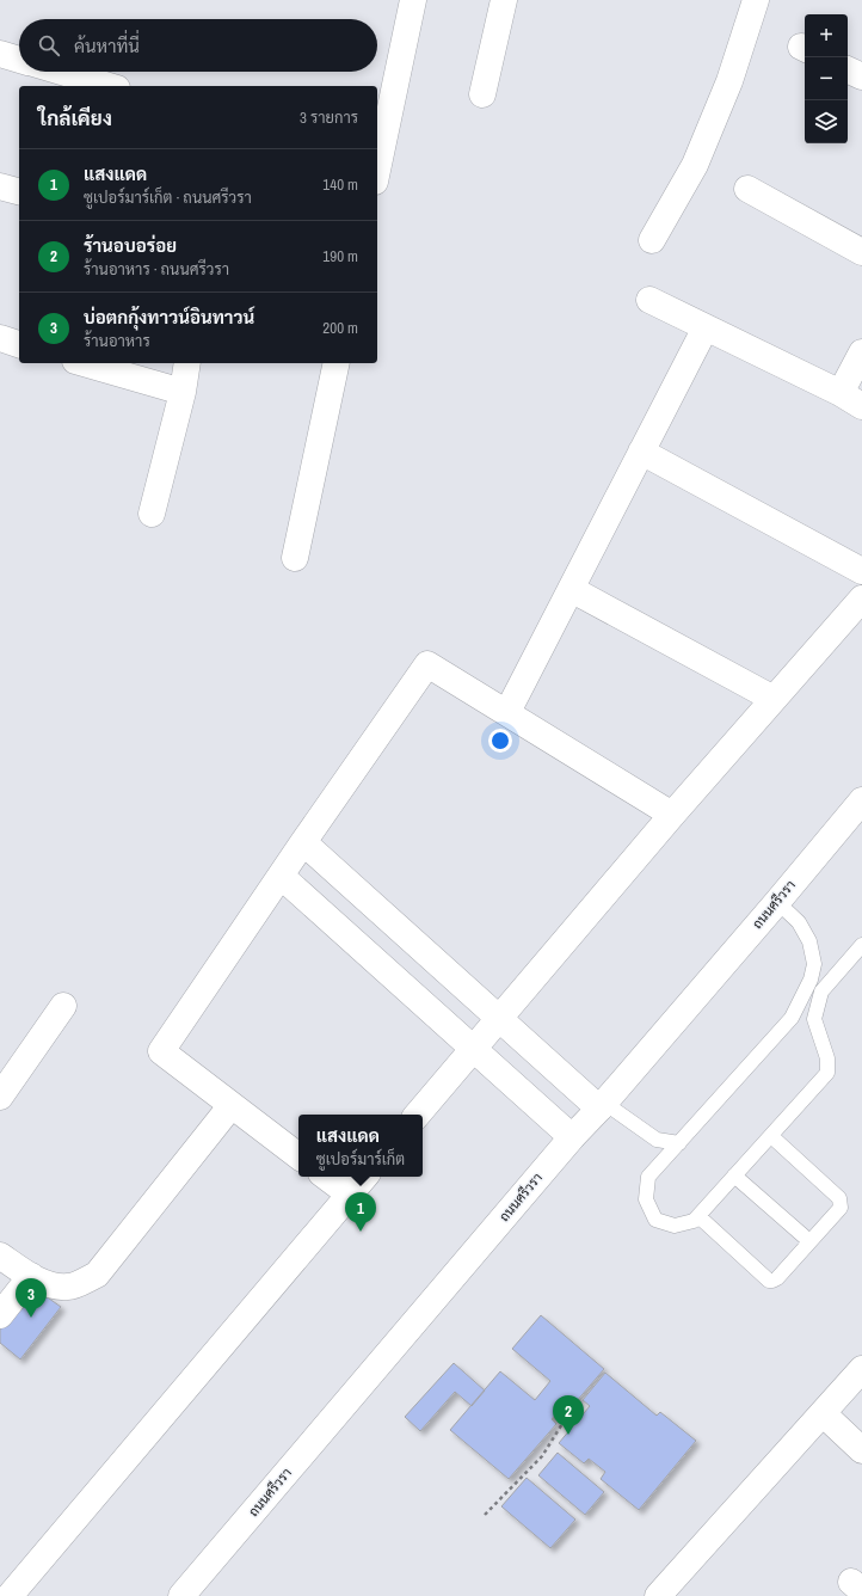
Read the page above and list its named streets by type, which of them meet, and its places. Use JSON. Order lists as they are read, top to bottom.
{
  "streets": {
    "street": ["ถนนศรีวรา"]
  },
  "page": {
    "map_buttons": ["+", "−"],
    "search": "ค้นหาที่นี่",
    "heading": ["ใกล้เคียง", "3 รายการ"],
    "list": [
      {
        "mark": "1",
        "name": "แสงแดด",
        "note": "ซูเปอร์มาร์เก็ต · ถนนศรีวรา",
        "value": "140 m"
      },
      {
        "mark": "2",
        "name": "ร้านอบอร่อย",
        "note": "ร้านอาหาร · ถนนศรีวรา",
        "value": "190 m"
      },
      {
        "mark": "3",
        "name": "บ่อตกกุ้งทาวน์อินทาวน์",
        "note": "ร้านอาหาร",
        "value": "200 m"
      }
    ],
    "popup": ["แสงแดด", "ซูเปอร์มาร์เก็ต"],
    "pins": ["1", "3", "2"]
  }
}
